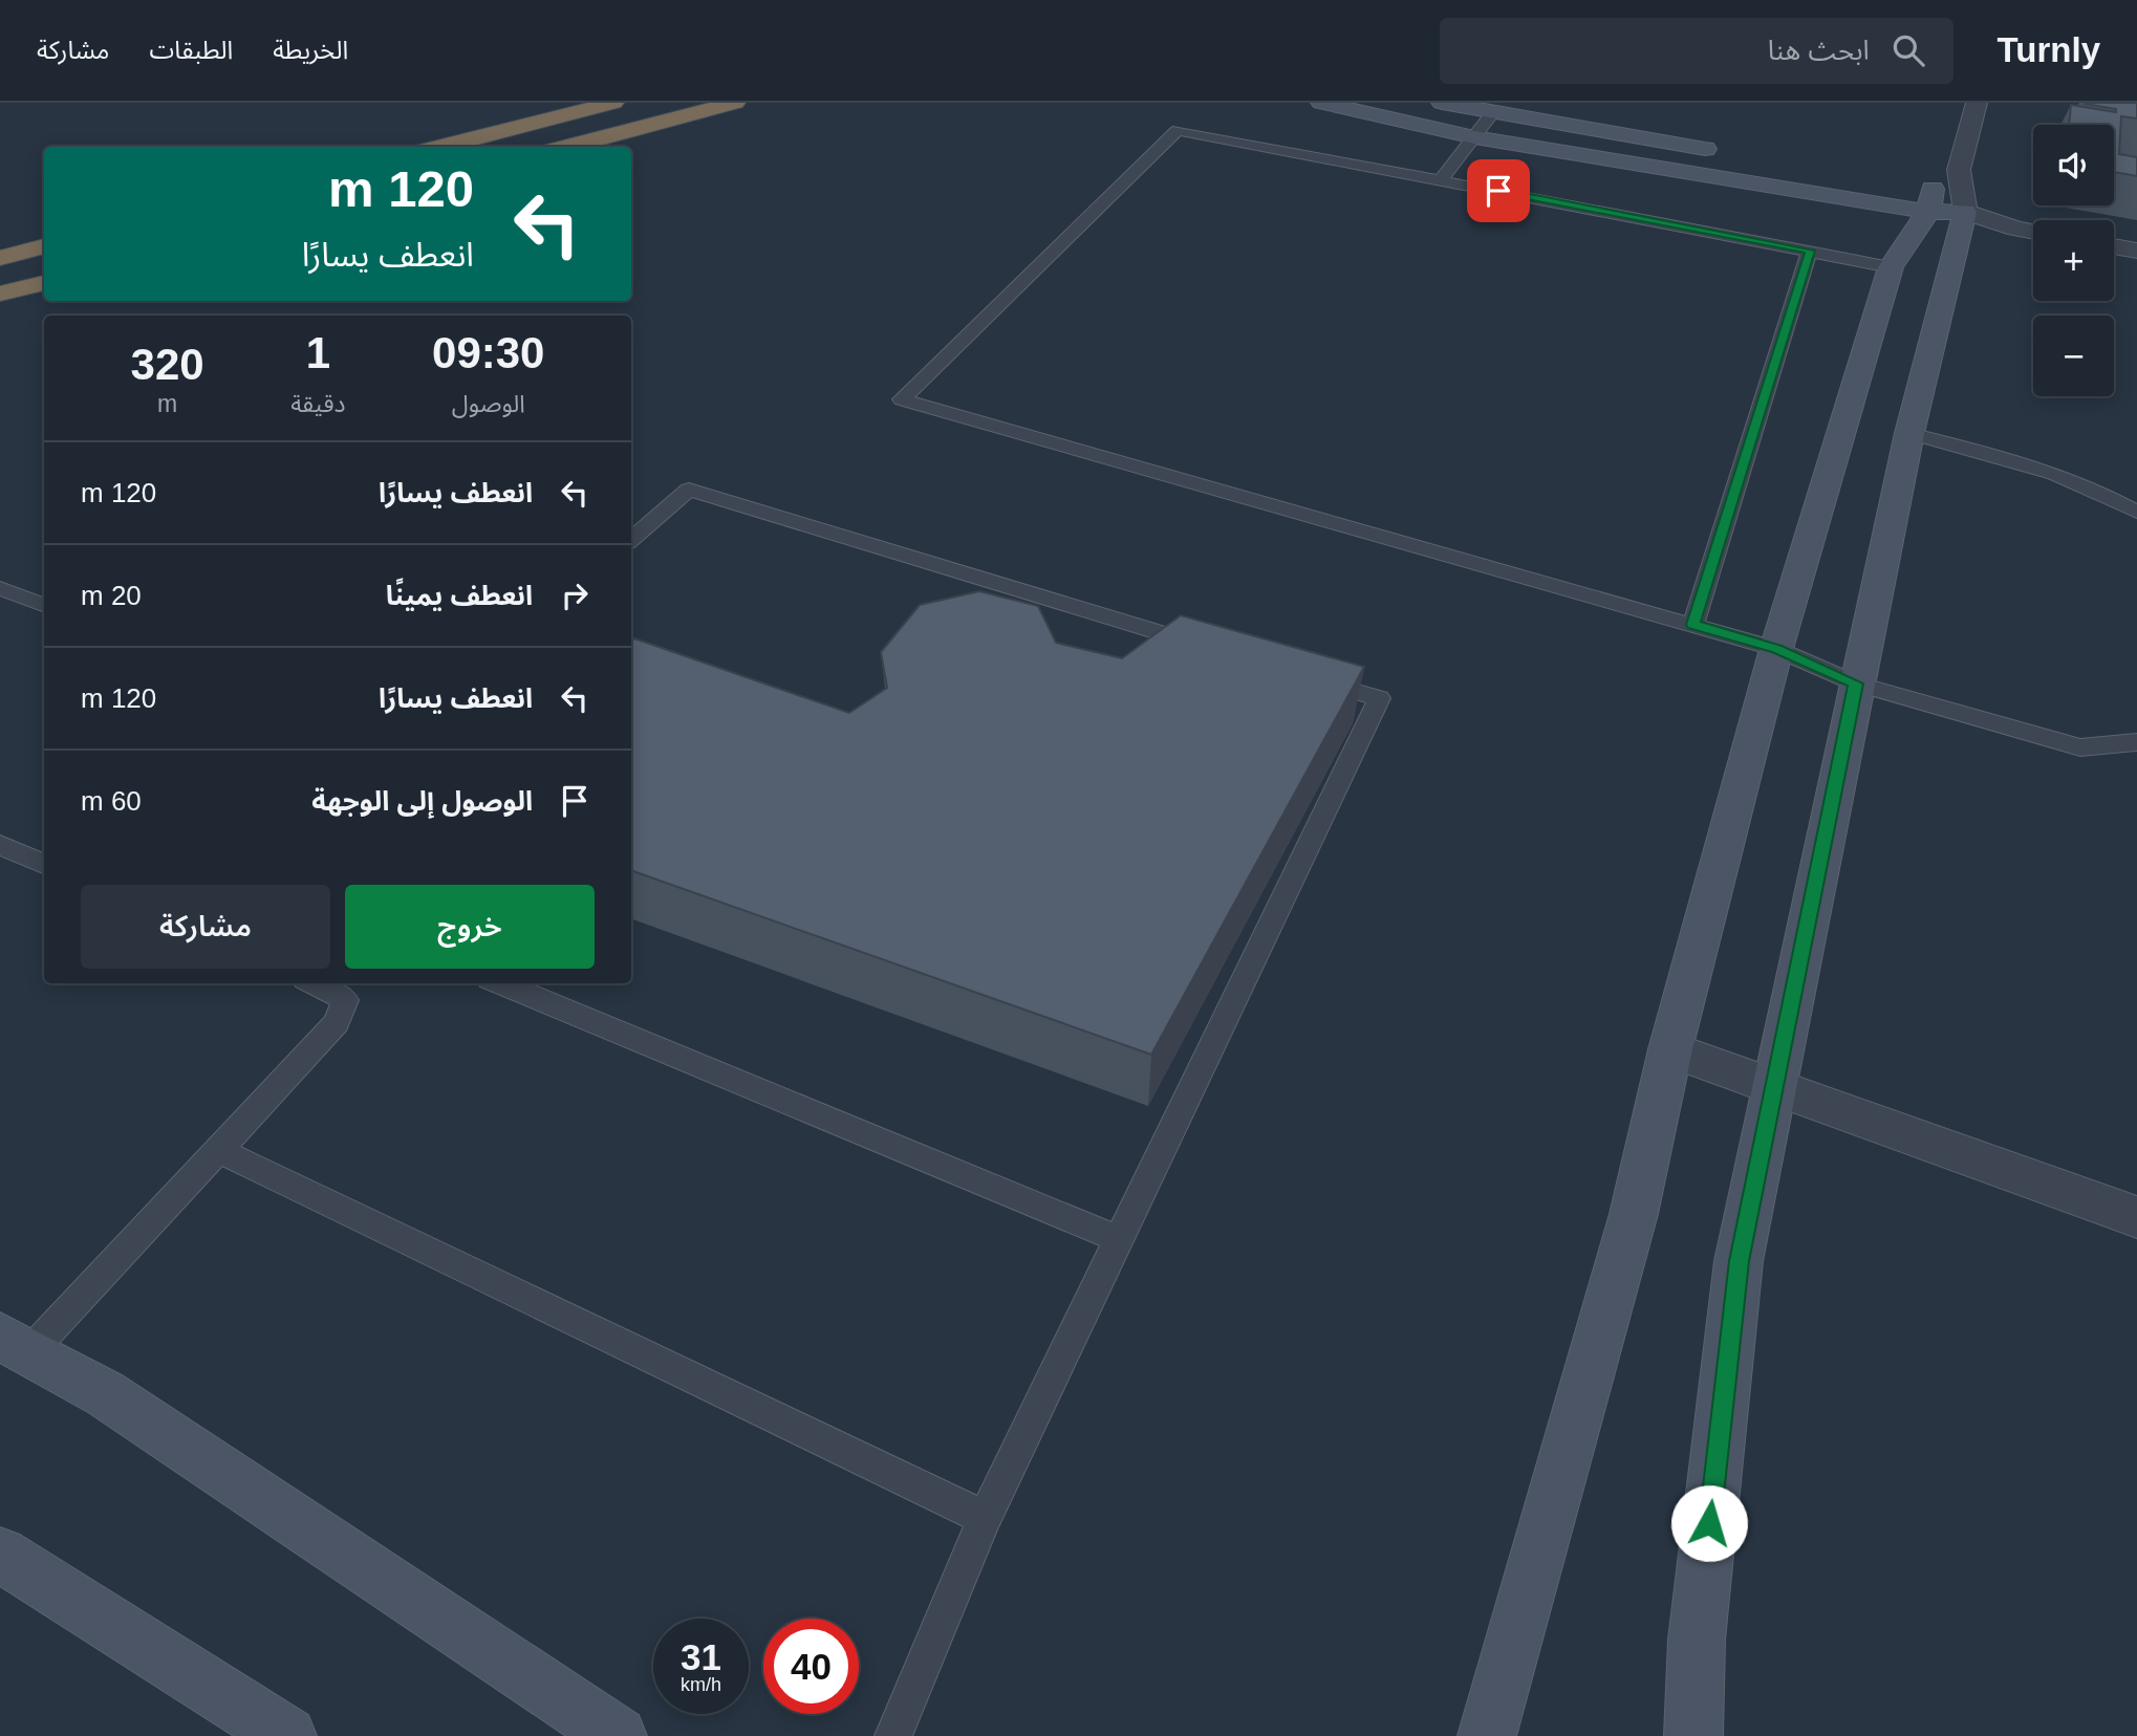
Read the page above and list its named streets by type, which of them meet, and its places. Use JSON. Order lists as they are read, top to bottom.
{
  "page": {
    "header": "Turnly",
    "search": "ابحث هنا",
    "nav": ["الخريطة", "الطبقات", "مشاركة"],
    "map_buttons": ["+", "−"],
    "turn": ["120 m", "انعطف يسارًا"],
    "eta": [
      "09:30",
      "الوصول",
      "1",
      "دقيقة",
      "320",
      "m"
    ],
    "list": [
      {
        "name": "انعطف يسارًا",
        "value": "120 m"
      },
      {
        "name": "انعطف يمينًا",
        "value": "20 m"
      },
      {
        "name": "انعطف يسارًا",
        "value": "120 m"
      },
      {
        "name": "الوصول إلى الوجهة",
        "value": "60 m"
      }
    ],
    "buttons": ["خروج", "مشاركة"],
    "speed": "31 km/h",
    "limit": "40"
  }
}
